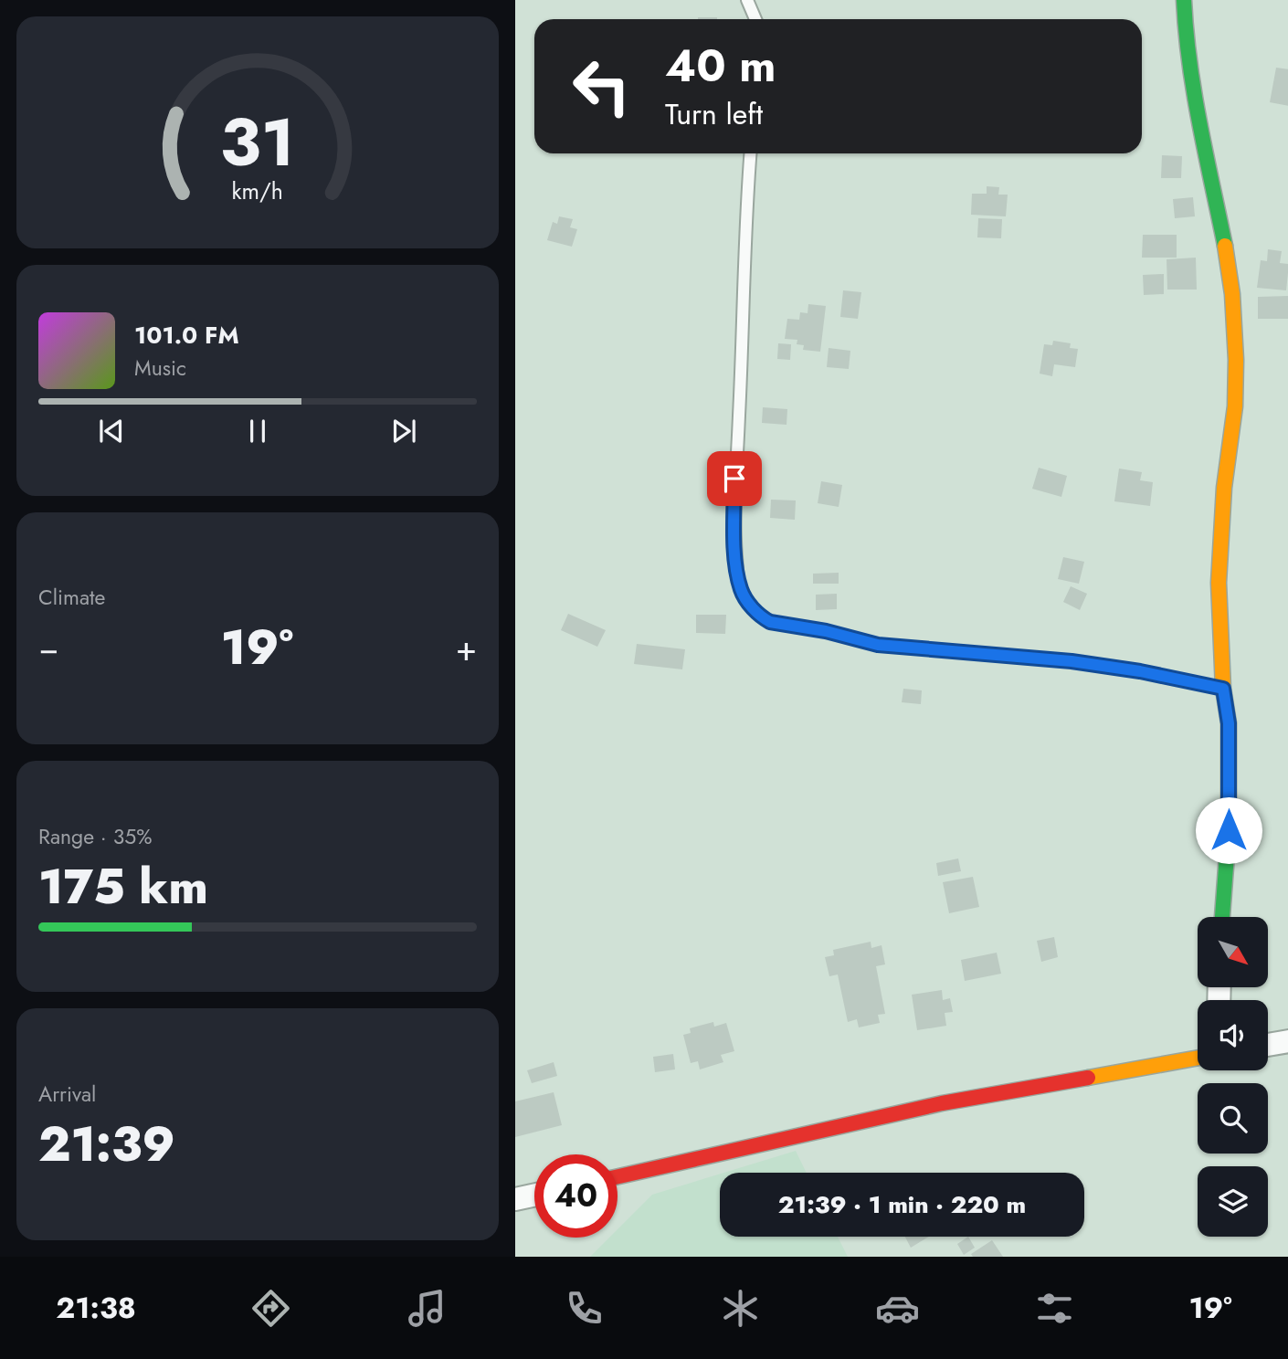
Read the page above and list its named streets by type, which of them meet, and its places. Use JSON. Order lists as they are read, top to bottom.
{
  "north": "bottom right",
  "page": {
    "turn": ["40 m", "Turn left"],
    "song": ["101.0 FM", "Music"],
    "tile": [
      "Climate",
      ["Range · 35%", "175 km"],
      ["Arrival", "21:39"]
    ],
    "heat": ["−", "19°", "+"],
    "limit": "40",
    "trip": "21:39 · 1 min · 220 m",
    "tabs": ["21:38", "19°"],
    "gauge": ["31", "km/h"]
  }
}
